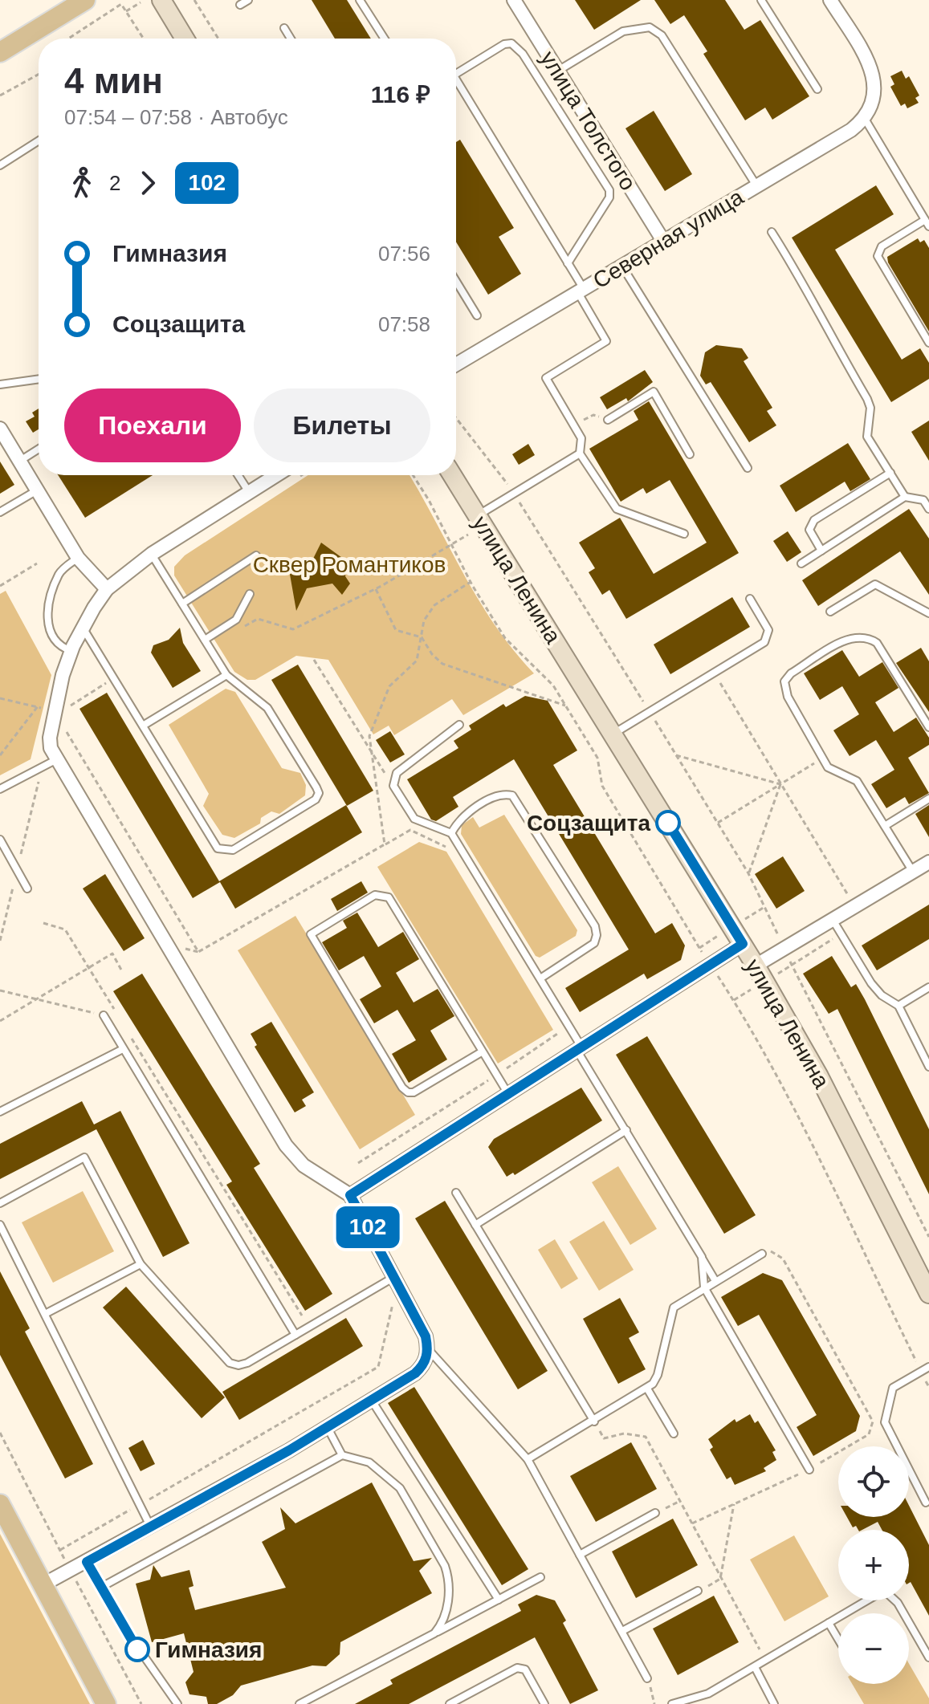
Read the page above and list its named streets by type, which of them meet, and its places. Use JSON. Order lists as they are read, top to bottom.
{
  "streets": {
    "main road": ["улица Ленина"],
    "street": ["улица Толстого", "Северная улица"]
  },
  "crossings": [
    ["улица Толстого", "Северная улица"]
  ],
  "parks": ["Сквер Романтиков"],
  "places": ["Соцзащита", "Гимназия"],
  "lines": ["bus line 102"],
  "page": {
    "on_map": "102",
    "heading": ["4 мин", "07:54 – 07:58 · Автобус", "116 ₽"],
    "legs": ["2", "102"],
    "list": [
      {
        "name": "Гимназия",
        "value": "07:56"
      },
      {
        "name": "Соцзащита",
        "value": "07:58"
      }
    ],
    "buttons": ["Поехали", "Билеты"],
    "map_buttons": ["+", "−"]
  }
}
